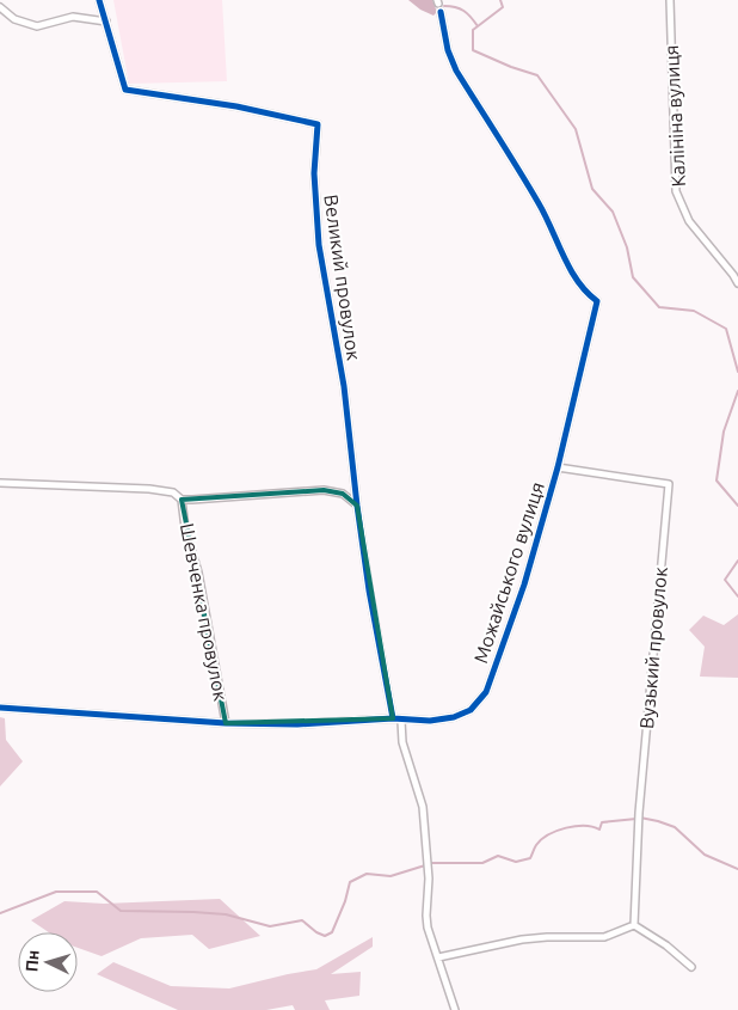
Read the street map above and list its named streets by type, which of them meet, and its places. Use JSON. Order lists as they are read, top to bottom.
{
  "streets": {
    "street": [
      "Калініна вулиця",
      "Великий провулок",
      "Можайського вулиця",
      "Шевченка провулок",
      "Вузький провулок"
    ]
  },
  "crossings": [
    ["Великий провулок", "Можайського вулиця"],
    ["Можайського вулиця", "Шевченка провулок"],
    ["Можайського вулиця", "Вузький провулок"]
  ],
  "north": "left"
}
